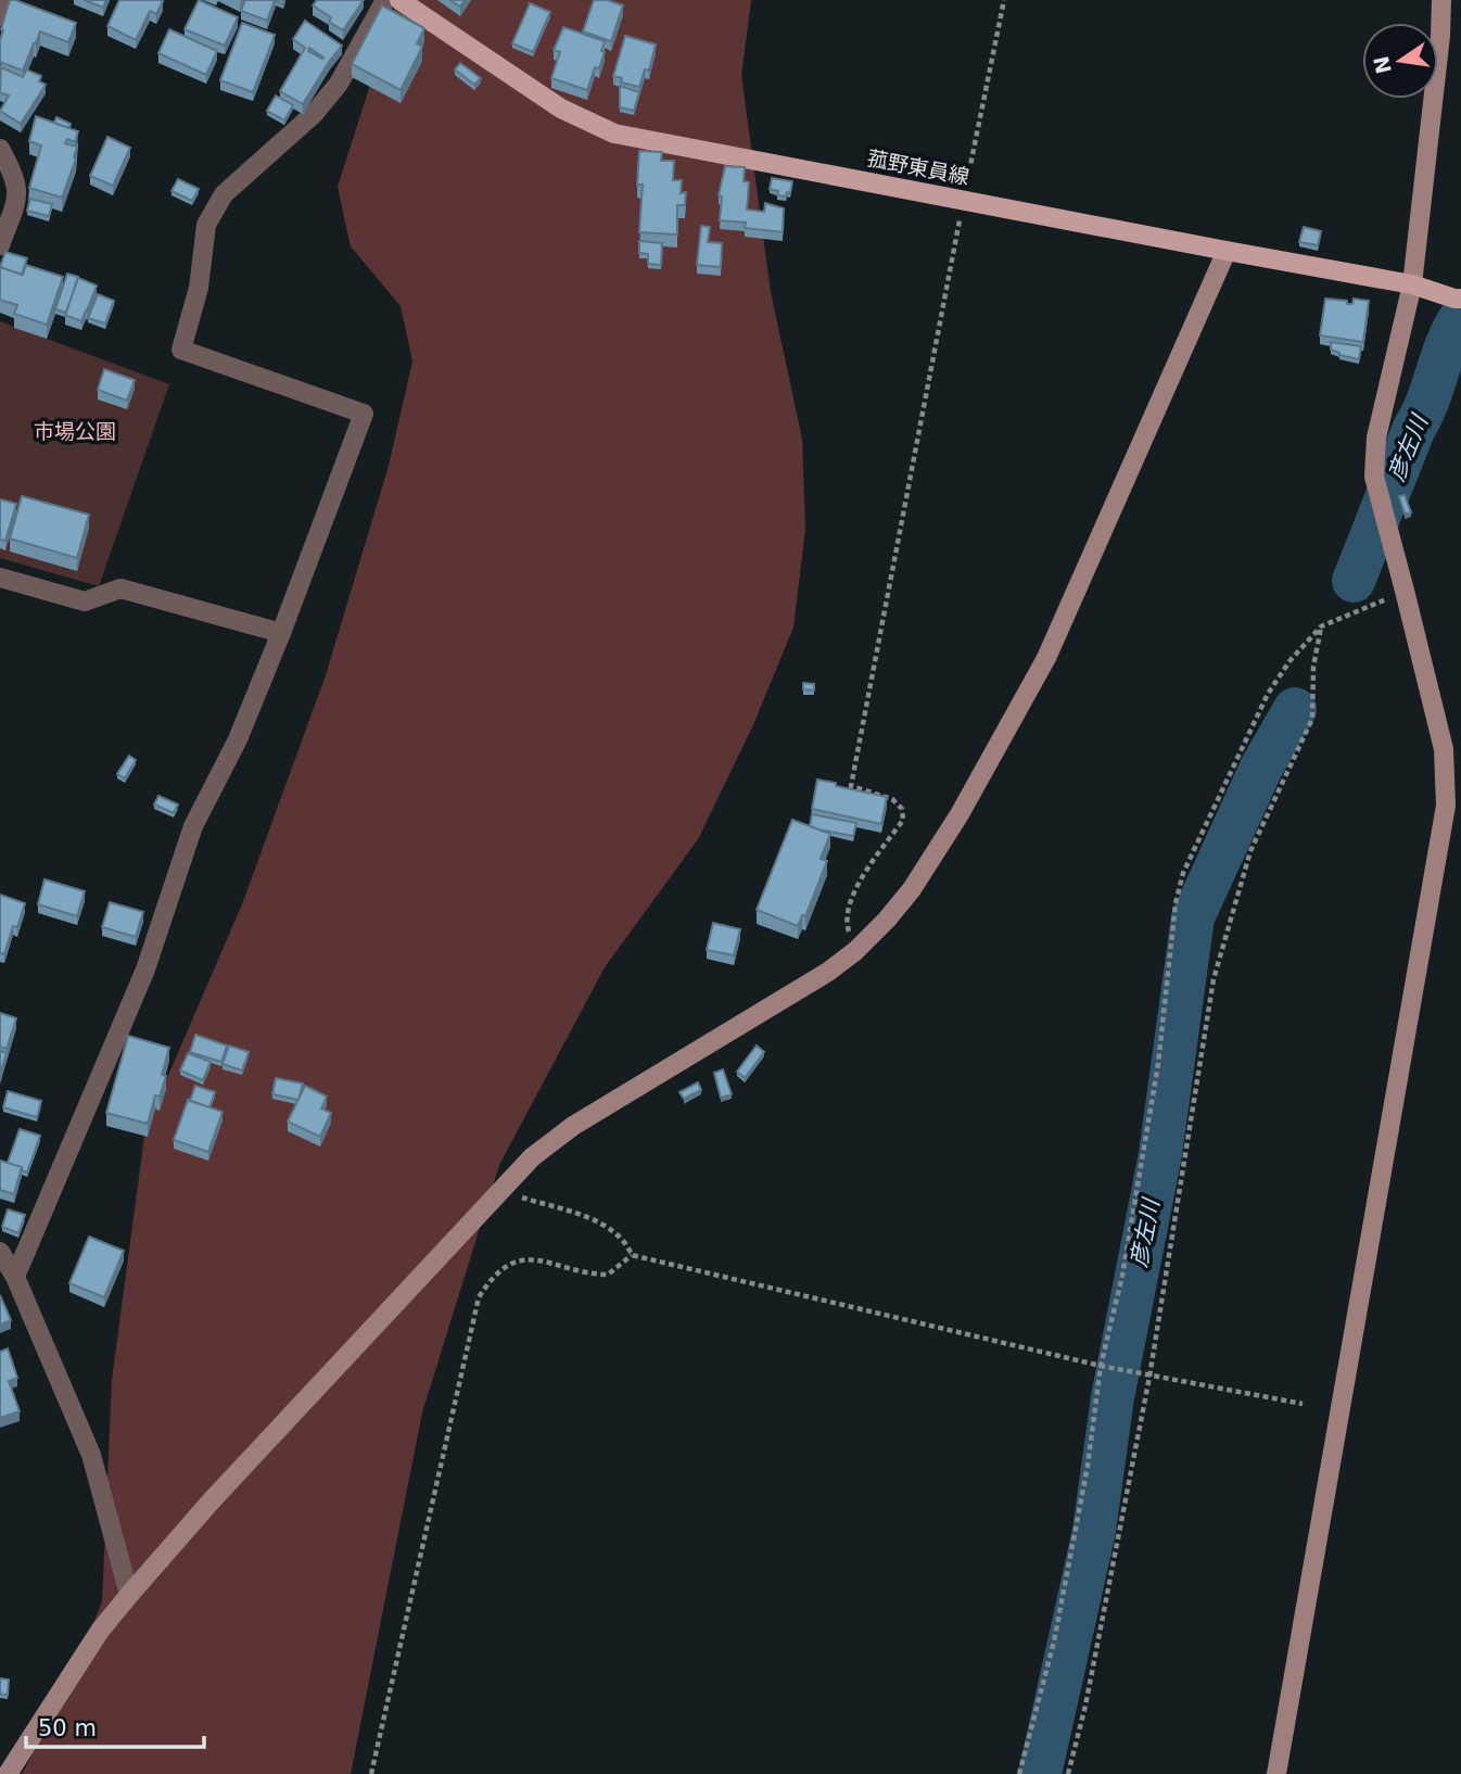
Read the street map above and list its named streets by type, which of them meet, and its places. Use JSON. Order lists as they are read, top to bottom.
{
  "streets": {
    "main road": ["菰野東員線"]
  },
  "water": ["彦左川"],
  "parks": ["市場公園"],
  "scale_bar": "50 m",
  "north": "left"
}
